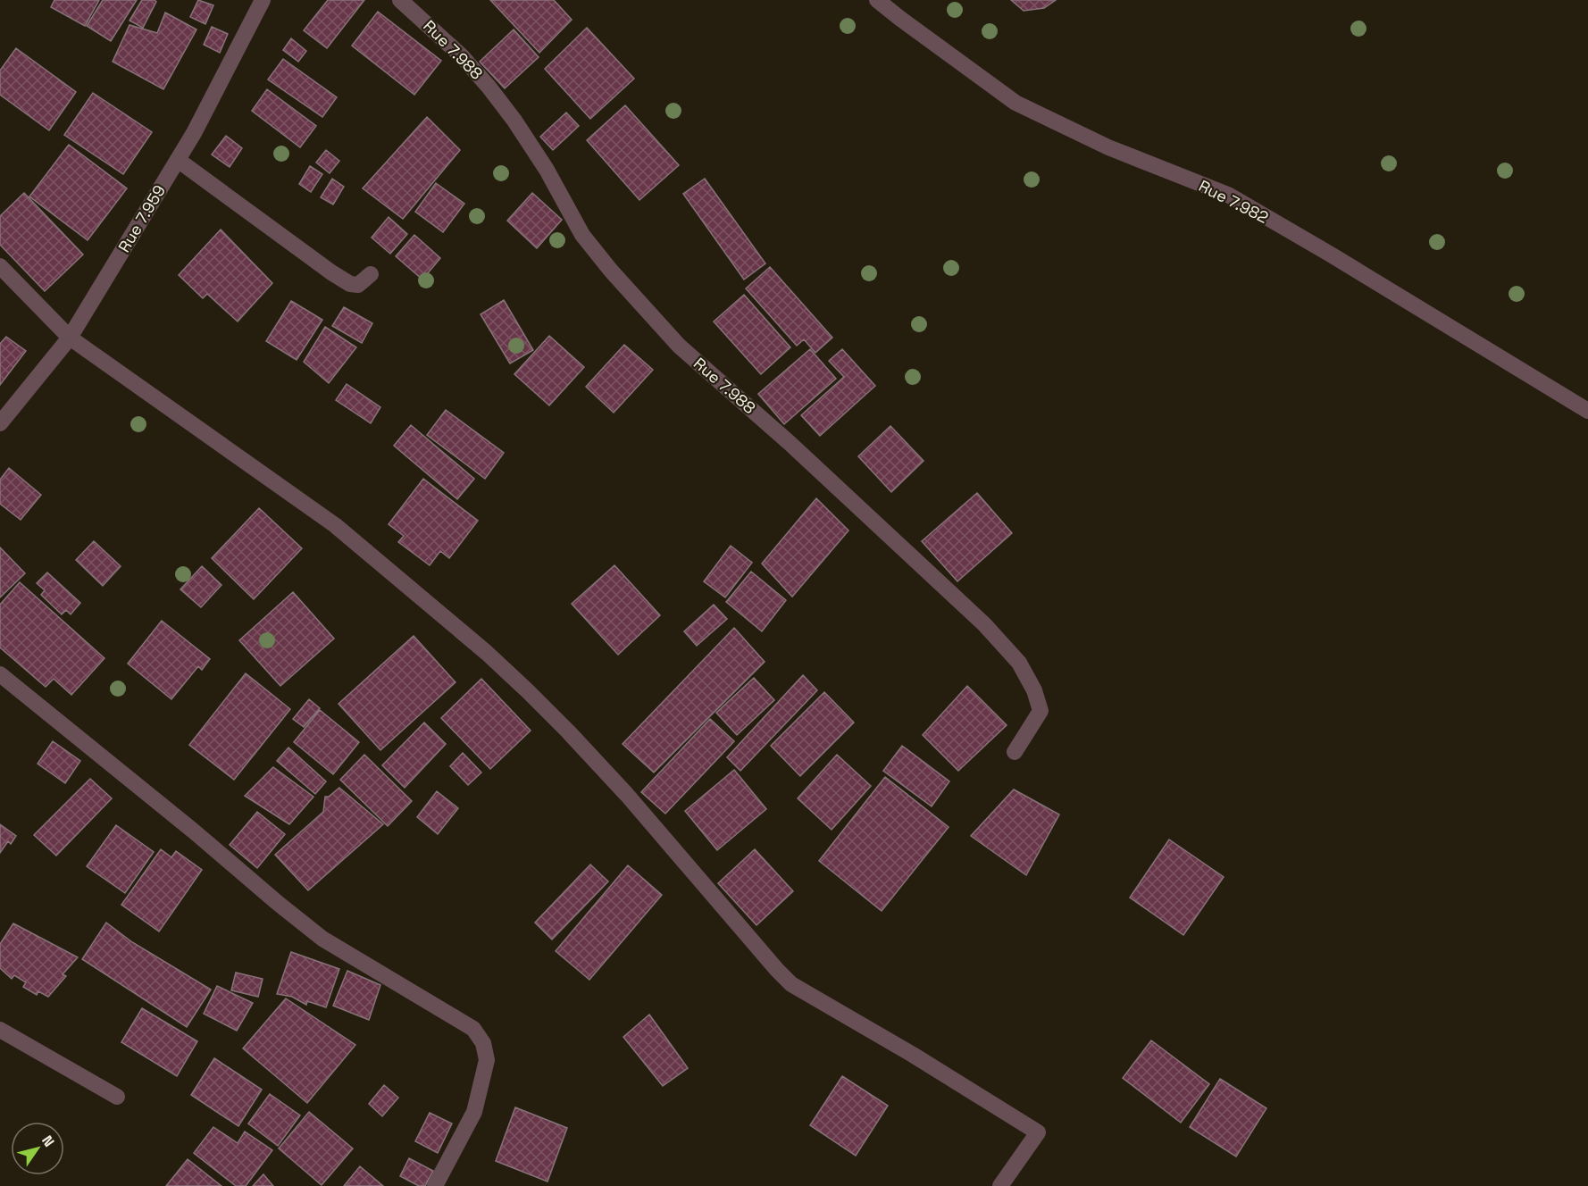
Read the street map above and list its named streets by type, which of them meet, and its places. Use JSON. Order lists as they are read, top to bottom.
{
  "streets": {
    "street": ["Rue 7.988", "Rue 7.982", "Rue 7.959"]
  },
  "north": "top right"
}
